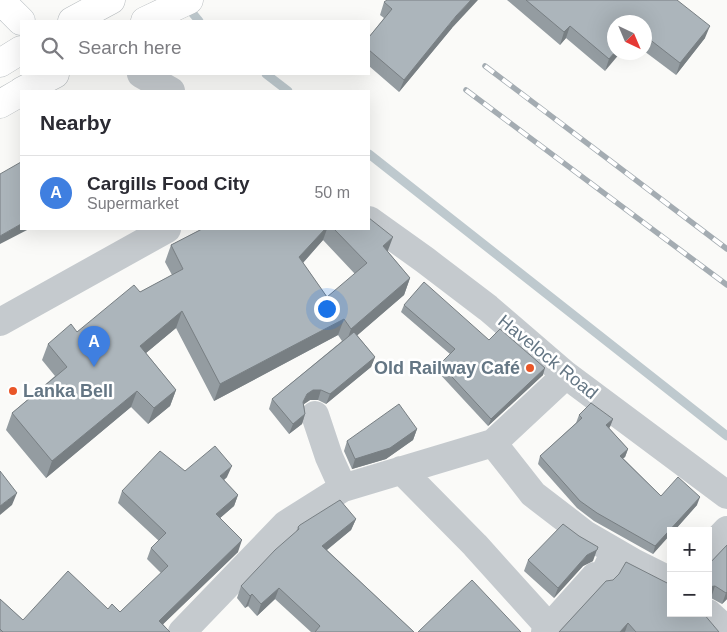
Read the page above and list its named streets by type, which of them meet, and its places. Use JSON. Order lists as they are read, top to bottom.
{
  "streets": {
    "street": ["Havelock Road"]
  },
  "places": ["Old Railway Café", "Lanka Bell"],
  "north": "bottom right",
  "page": {
    "search": "Search here",
    "heading": "Nearby",
    "list": [
      {
        "mark": "A",
        "name": "Cargills Food City",
        "note": "Supermarket",
        "value": "50 m"
      }
    ],
    "pins": "A",
    "map_buttons": ["+", "−"]
  }
}
